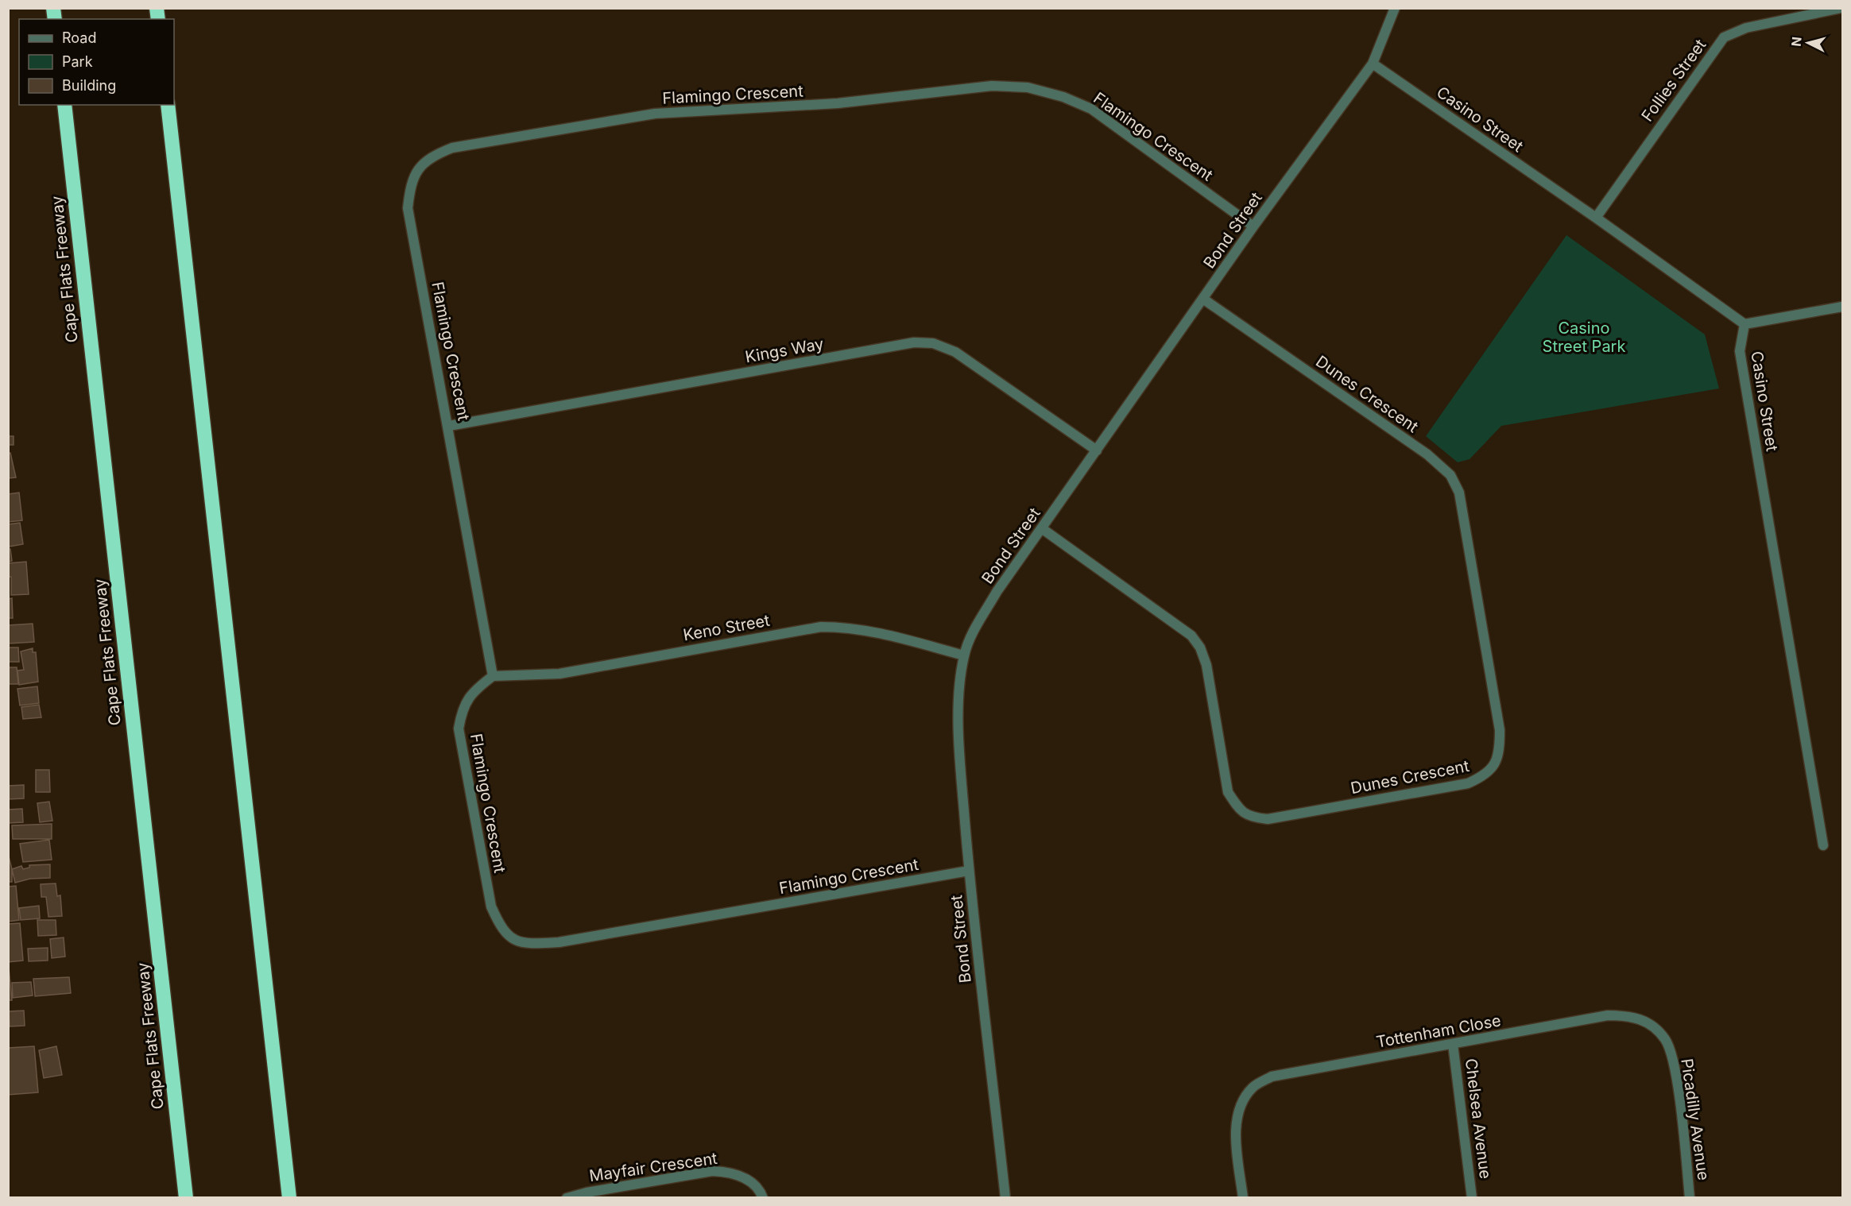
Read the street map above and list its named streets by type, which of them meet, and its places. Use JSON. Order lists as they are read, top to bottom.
{
  "streets": {
    "highway": ["Cape Flats Freeway"],
    "street": [
      "Follies Street",
      "Flamingo Crescent",
      "Casino Street",
      "Bond Street",
      "Kings Way",
      "Dunes Crescent",
      "Keno Street",
      "Tottenham Close",
      "Chelsea Avenue",
      "Picadilly Avenue",
      "Mayfair Crescent"
    ]
  },
  "crossings": [
    ["Follies Street", "Casino Street"],
    ["Flamingo Crescent", "Bond Street"],
    ["Flamingo Crescent", "Kings Way"],
    ["Flamingo Crescent", "Keno Street"],
    ["Casino Street", "Bond Street"],
    ["Bond Street", "Kings Way"],
    ["Bond Street", "Dunes Crescent"],
    ["Bond Street", "Keno Street"],
    ["Tottenham Close", "Chelsea Avenue"],
    ["Tottenham Close", "Picadilly Avenue"]
  ],
  "parks": ["Casino Street Park"],
  "legend": ["Road", "Park", "Building"],
  "north": "left"
}
